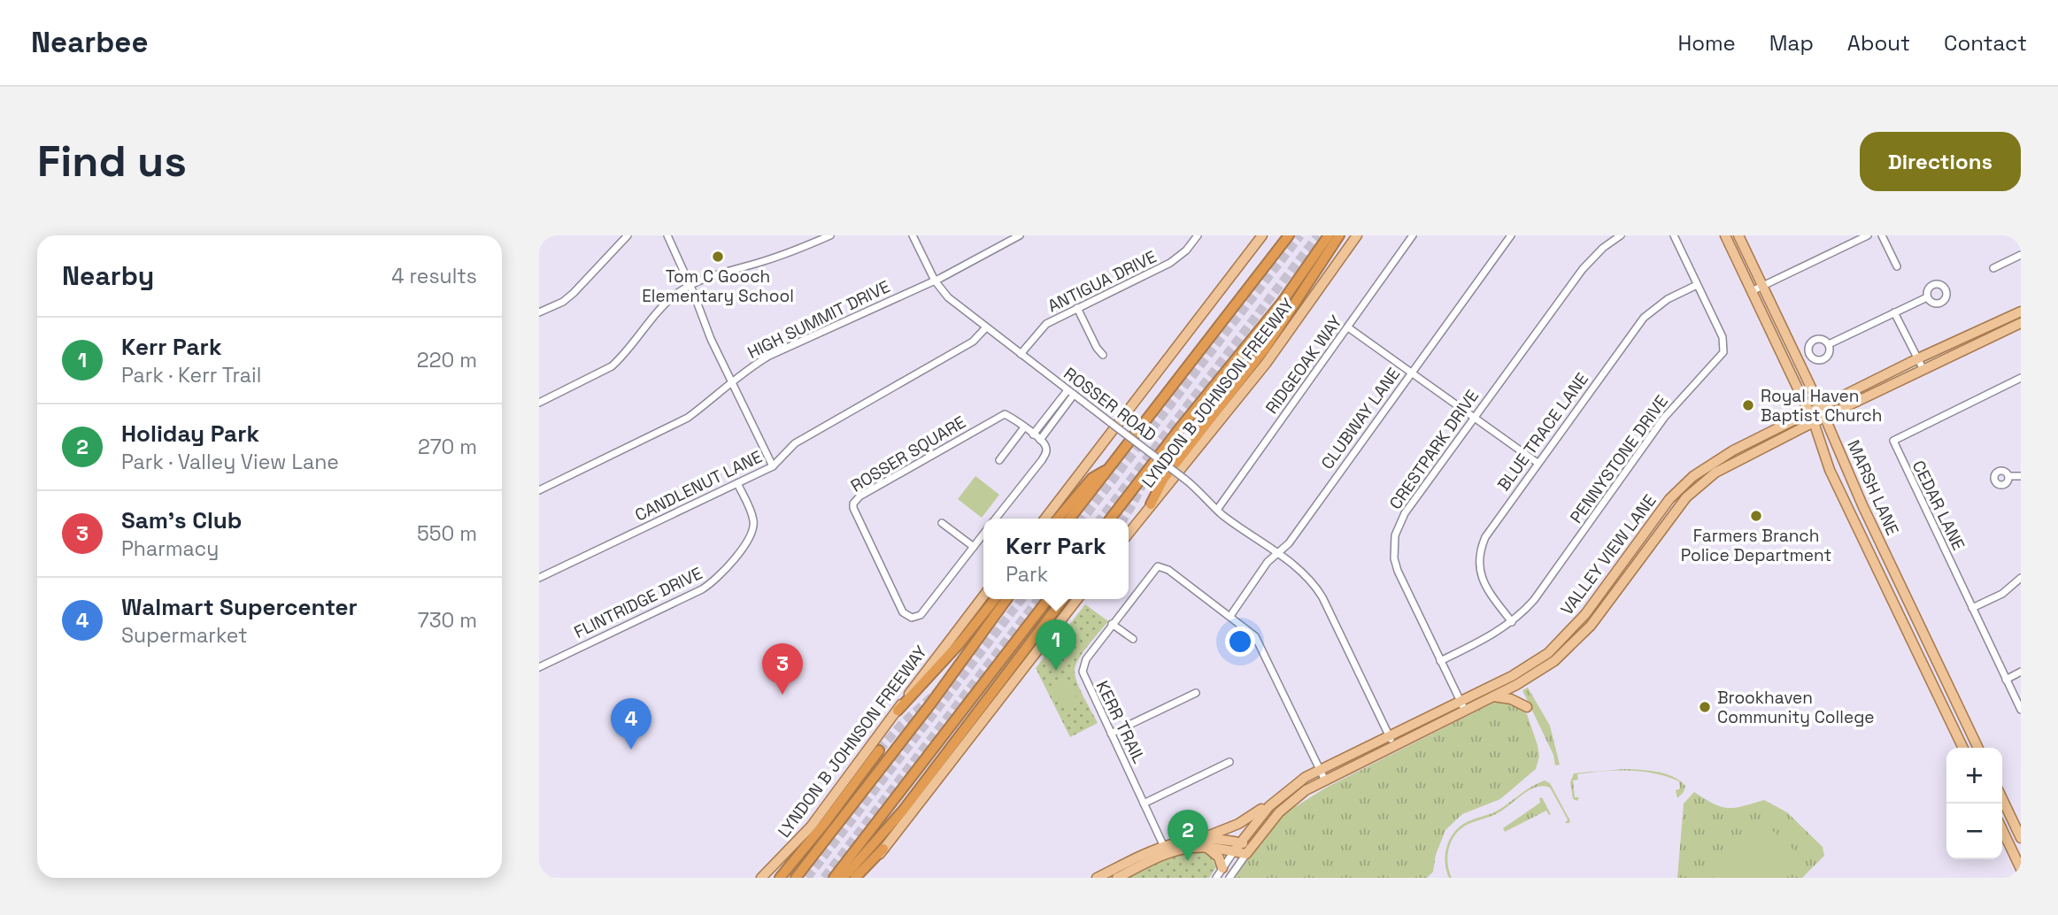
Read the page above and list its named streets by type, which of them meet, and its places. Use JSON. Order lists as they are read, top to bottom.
{
  "streets": {
    "highway": ["LYNDON B JOHNSON FREEWAY"],
    "main road": ["MARSH LANE", "VALLEY VIEW LANE"],
    "street": [
      "ANTIGUA DRIVE",
      "HIGH SUMMIT DRIVE",
      "RIDGEOAK WAY",
      "ROSSER ROAD",
      "CLUBWAY LANE",
      "BLUE TRACE LANE",
      "CRESTPARK DRIVE",
      "ROSSER SQUARE",
      "PENNYSTONE DRIVE",
      "CANDLENUT LANE",
      "CEDAR LANE",
      "FLINTRIDGE DRIVE",
      "KERR TRAIL"
    ]
  },
  "crossings": [
    ["ANTIGUA DRIVE", "ROSSER ROAD"],
    ["HIGH SUMMIT DRIVE", "ROSSER ROAD"],
    ["RIDGEOAK WAY", "ROSSER ROAD"],
    ["ROSSER ROAD", "CLUBWAY LANE"],
    ["ROSSER ROAD", "CANDLENUT LANE"],
    ["ROSSER ROAD", "VALLEY VIEW LANE"],
    ["CLUBWAY LANE", "KERR TRAIL"],
    ["BLUE TRACE LANE", "PENNYSTONE DRIVE"],
    ["CRESTPARK DRIVE", "PENNYSTONE DRIVE"],
    ["CRESTPARK DRIVE", "VALLEY VIEW LANE"],
    ["CANDLENUT LANE", "FLINTRIDGE DRIVE"],
    ["MARSH LANE", "VALLEY VIEW LANE"],
    ["VALLEY VIEW LANE", "KERR TRAIL"]
  ],
  "places": [
    "Tom C Gooch Elementary School",
    "Royal Haven Baptist Church",
    "Farmers Branch Police Department",
    "Brookhaven Community College"
  ],
  "page": {
    "header": "Nearbee",
    "nav": [
      "Home",
      "Map",
      "About",
      "Contact"
    ],
    "buttons": "Directions",
    "title": "Find us",
    "heading": ["Nearby", "4 results"],
    "list": [
      {
        "mark": "1",
        "name": "Kerr Park",
        "note": "Park · Kerr Trail",
        "value": "220 m"
      },
      {
        "mark": "2",
        "name": "Holiday Park",
        "note": "Park · Valley View Lane",
        "value": "270 m"
      },
      {
        "mark": "3",
        "name": "Sam's Club",
        "note": "Pharmacy",
        "value": "550 m"
      },
      {
        "mark": "4",
        "name": "Walmart Supercenter",
        "note": "Supermarket",
        "value": "730 m"
      }
    ],
    "popup": ["Kerr Park", "Park"],
    "pins": [
      "1",
      "3",
      "4",
      "2"
    ],
    "map_buttons": ["+", "−"]
  }
}
